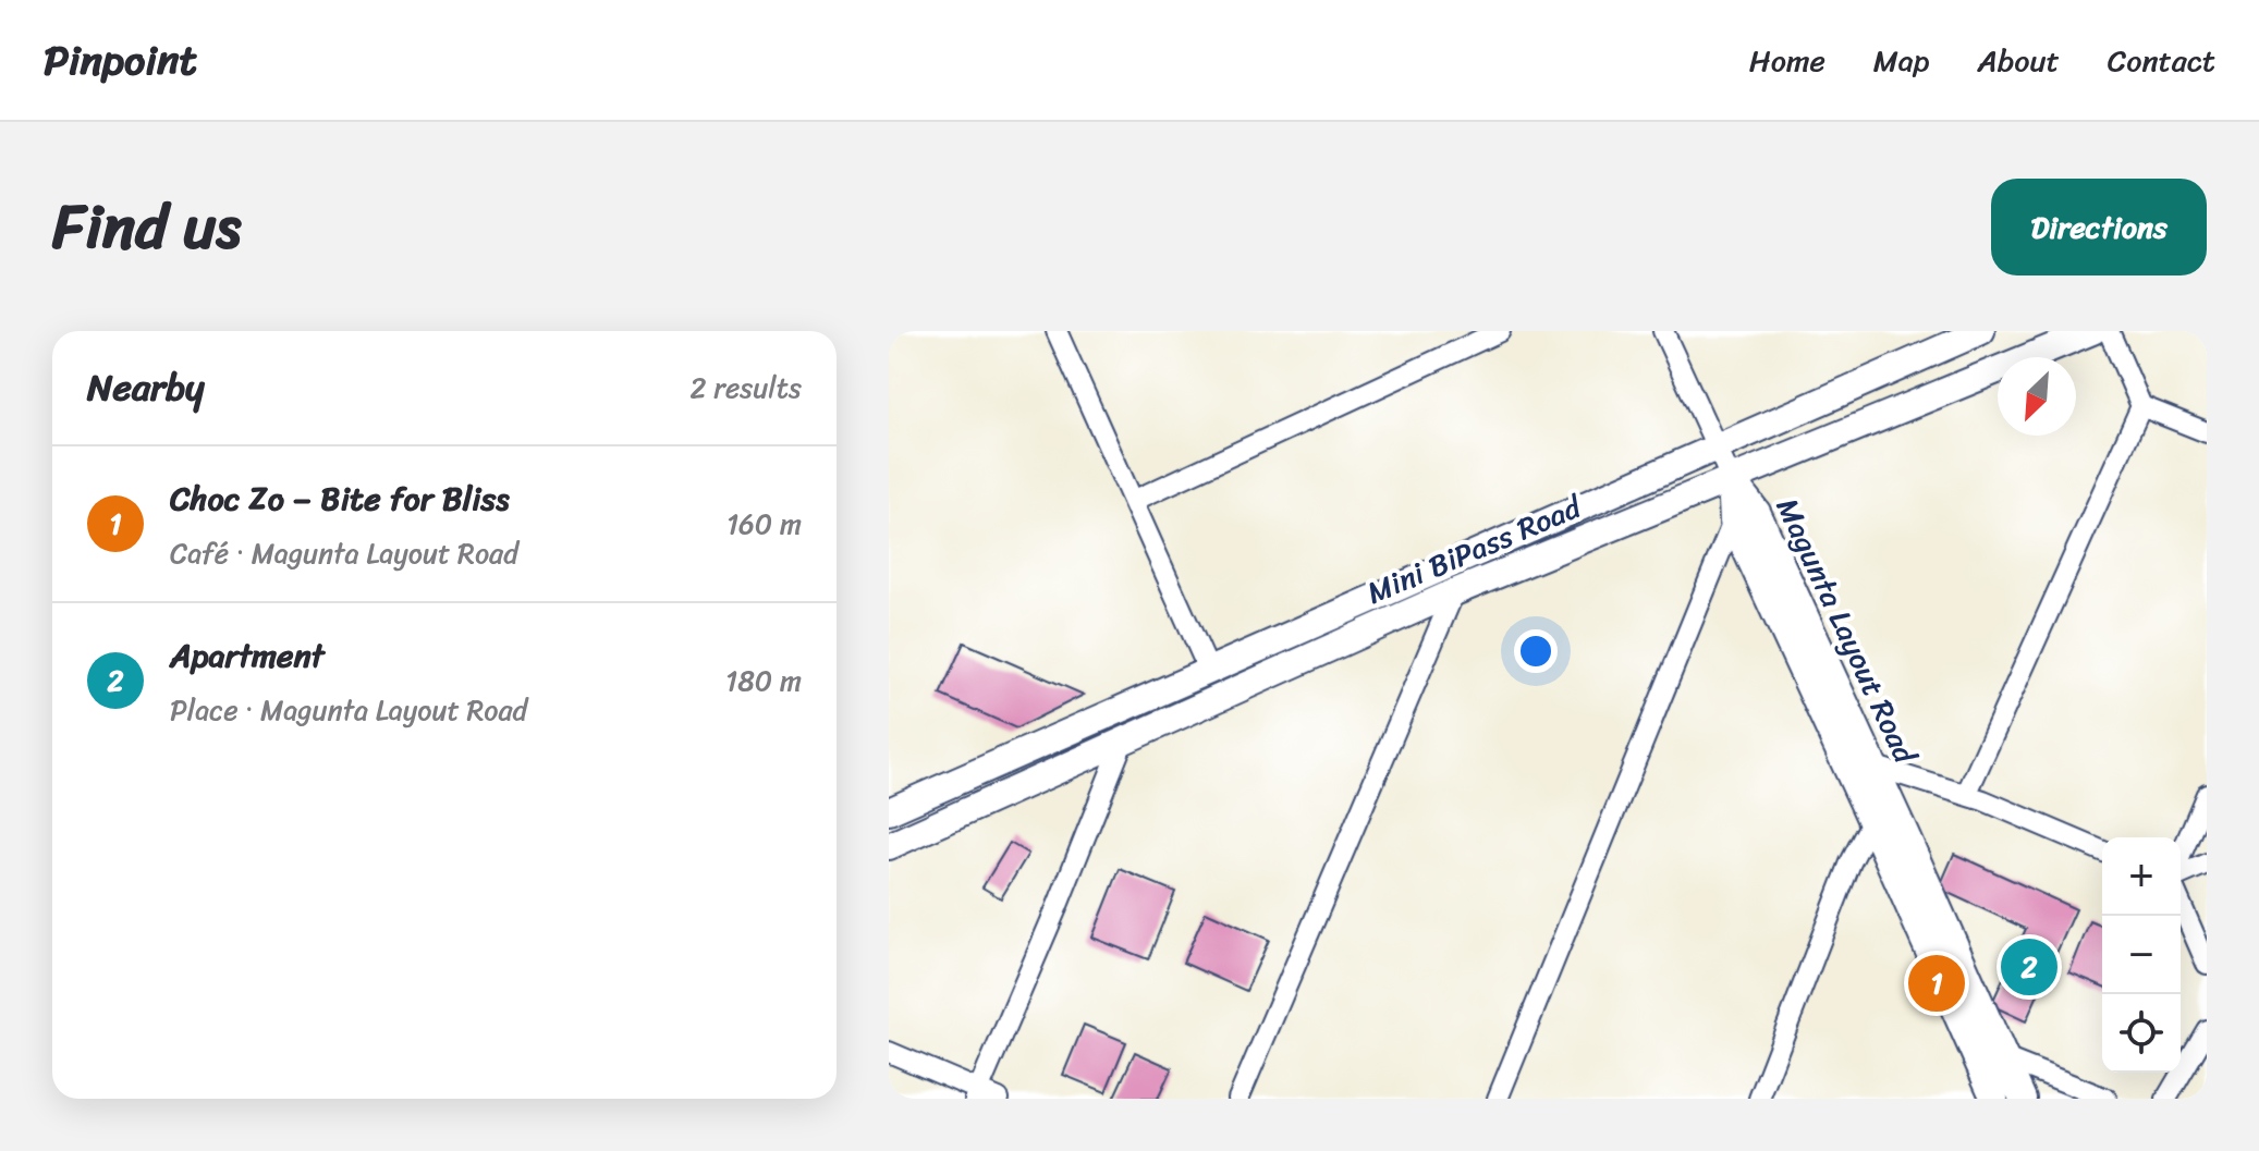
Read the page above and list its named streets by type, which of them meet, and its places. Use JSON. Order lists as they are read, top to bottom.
{
  "streets": {
    "main road": ["Mini BiPass Road", "Magunta Layout Road"]
  },
  "crossings": [
    ["Mini BiPass Road", "Magunta Layout Road"]
  ],
  "north": "bottom left",
  "page": {
    "header": "Pinpoint",
    "nav": [
      "Home",
      "Map",
      "About",
      "Contact"
    ],
    "title": "Find us",
    "buttons": "Directions",
    "heading": ["Nearby", "2 results"],
    "list": [
      {
        "mark": "1",
        "name": "Choc Zo – Bite for Bliss",
        "note": "Café · Magunta Layout Road",
        "value": "160 m"
      },
      {
        "mark": "2",
        "name": "Apartment",
        "note": "Place · Magunta Layout Road",
        "value": "180 m"
      }
    ],
    "map_buttons": ["+", "−"],
    "pins": ["2", "1"]
  }
}
